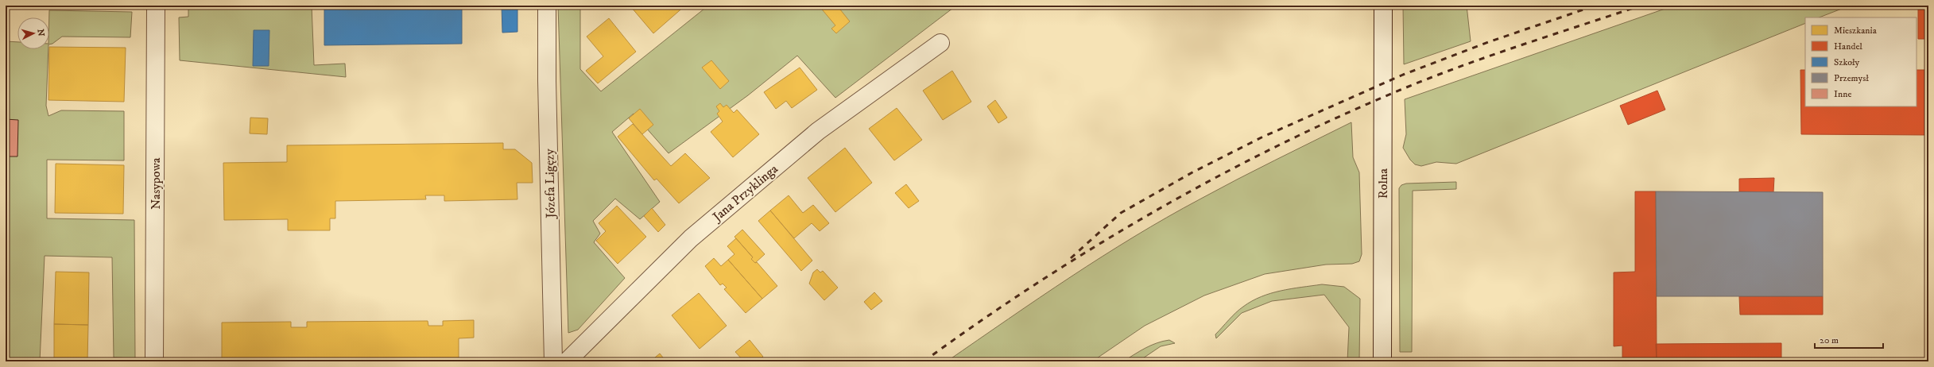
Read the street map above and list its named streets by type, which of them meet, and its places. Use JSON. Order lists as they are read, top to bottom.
{
  "streets": {
    "street": [
      "Nasypowa",
      "Józefa Ligęzy",
      "Rolna",
      "Jana Przyklinga"
    ]
  },
  "legend": [
    "Mieszkania",
    "Handel",
    "Szkoły",
    "Przemysł",
    "Inne"
  ],
  "scale_bar": "20 m",
  "north": "right"
}
